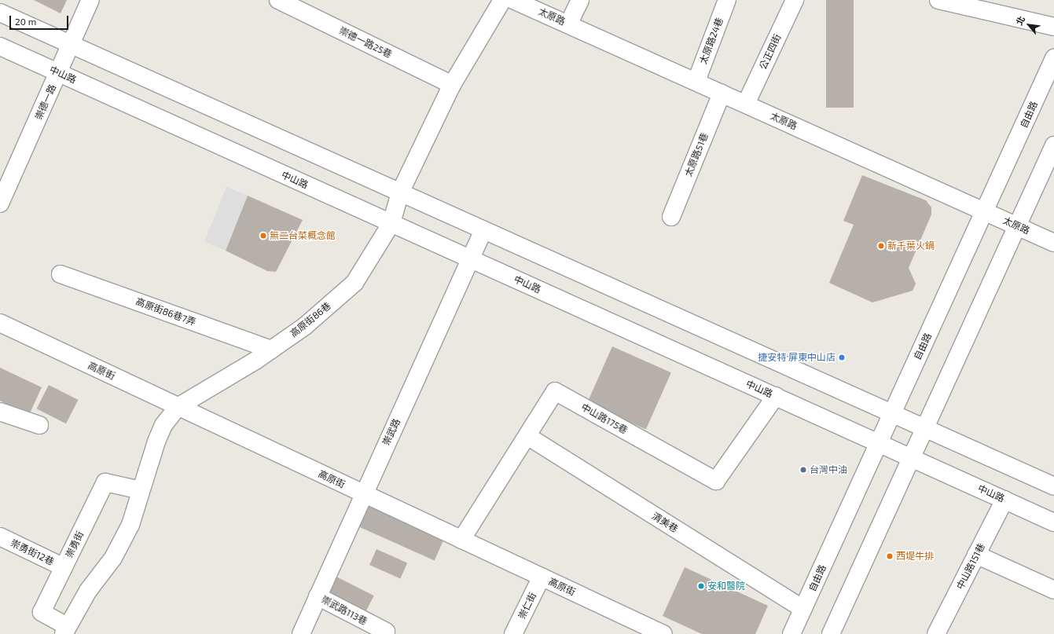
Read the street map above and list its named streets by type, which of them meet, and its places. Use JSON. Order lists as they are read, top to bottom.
{
  "streets": {
    "street": [
      "太原路",
      "太原路24巷",
      "崇德一路25巷",
      "公正四街",
      "中山路",
      "崇德一路",
      "自由路",
      "太原路51巷",
      "高原街86巷7弄",
      "高原街86巷",
      "高原街",
      "中山路175巷",
      "崇武路",
      "清美巷",
      "崇勇街",
      "崇勇街12巷",
      "中山路151巷",
      "崇仁街",
      "崇武路113巷"
    ]
  },
  "crossings": [
    ["太原路", "太原路24巷"],
    ["太原路", "公正四街"],
    ["太原路", "自由路"],
    ["太原路", "太原路51巷"],
    ["崇德一路25巷", "高原街86巷"],
    ["中山路", "崇德一路"],
    ["中山路", "自由路"],
    ["中山路", "高原街86巷"],
    ["中山路", "中山路175巷"],
    ["中山路", "崇武路"],
    ["中山路", "中山路151巷"],
    ["自由路", "清美巷"],
    ["高原街86巷7弄", "高原街86巷"],
    ["高原街86巷", "高原街"],
    ["高原街86巷", "崇勇街"],
    ["高原街", "中山路175巷"],
    ["高原街", "崇武路"],
    ["高原街", "崇勇街"],
    ["高原街", "崇仁街"],
    ["中山路175巷", "清美巷"],
    ["崇武路", "崇武路113巷"],
    ["崇勇街", "崇勇街12巷"]
  ],
  "places": [
    "無二台菜概念館",
    "新千葉火鍋",
    "捷安特 屏東中山店",
    "台灣中油",
    "西堤牛排",
    "安和醫院"
  ],
  "scale_bar": "20 m",
  "north": "top left"
}
